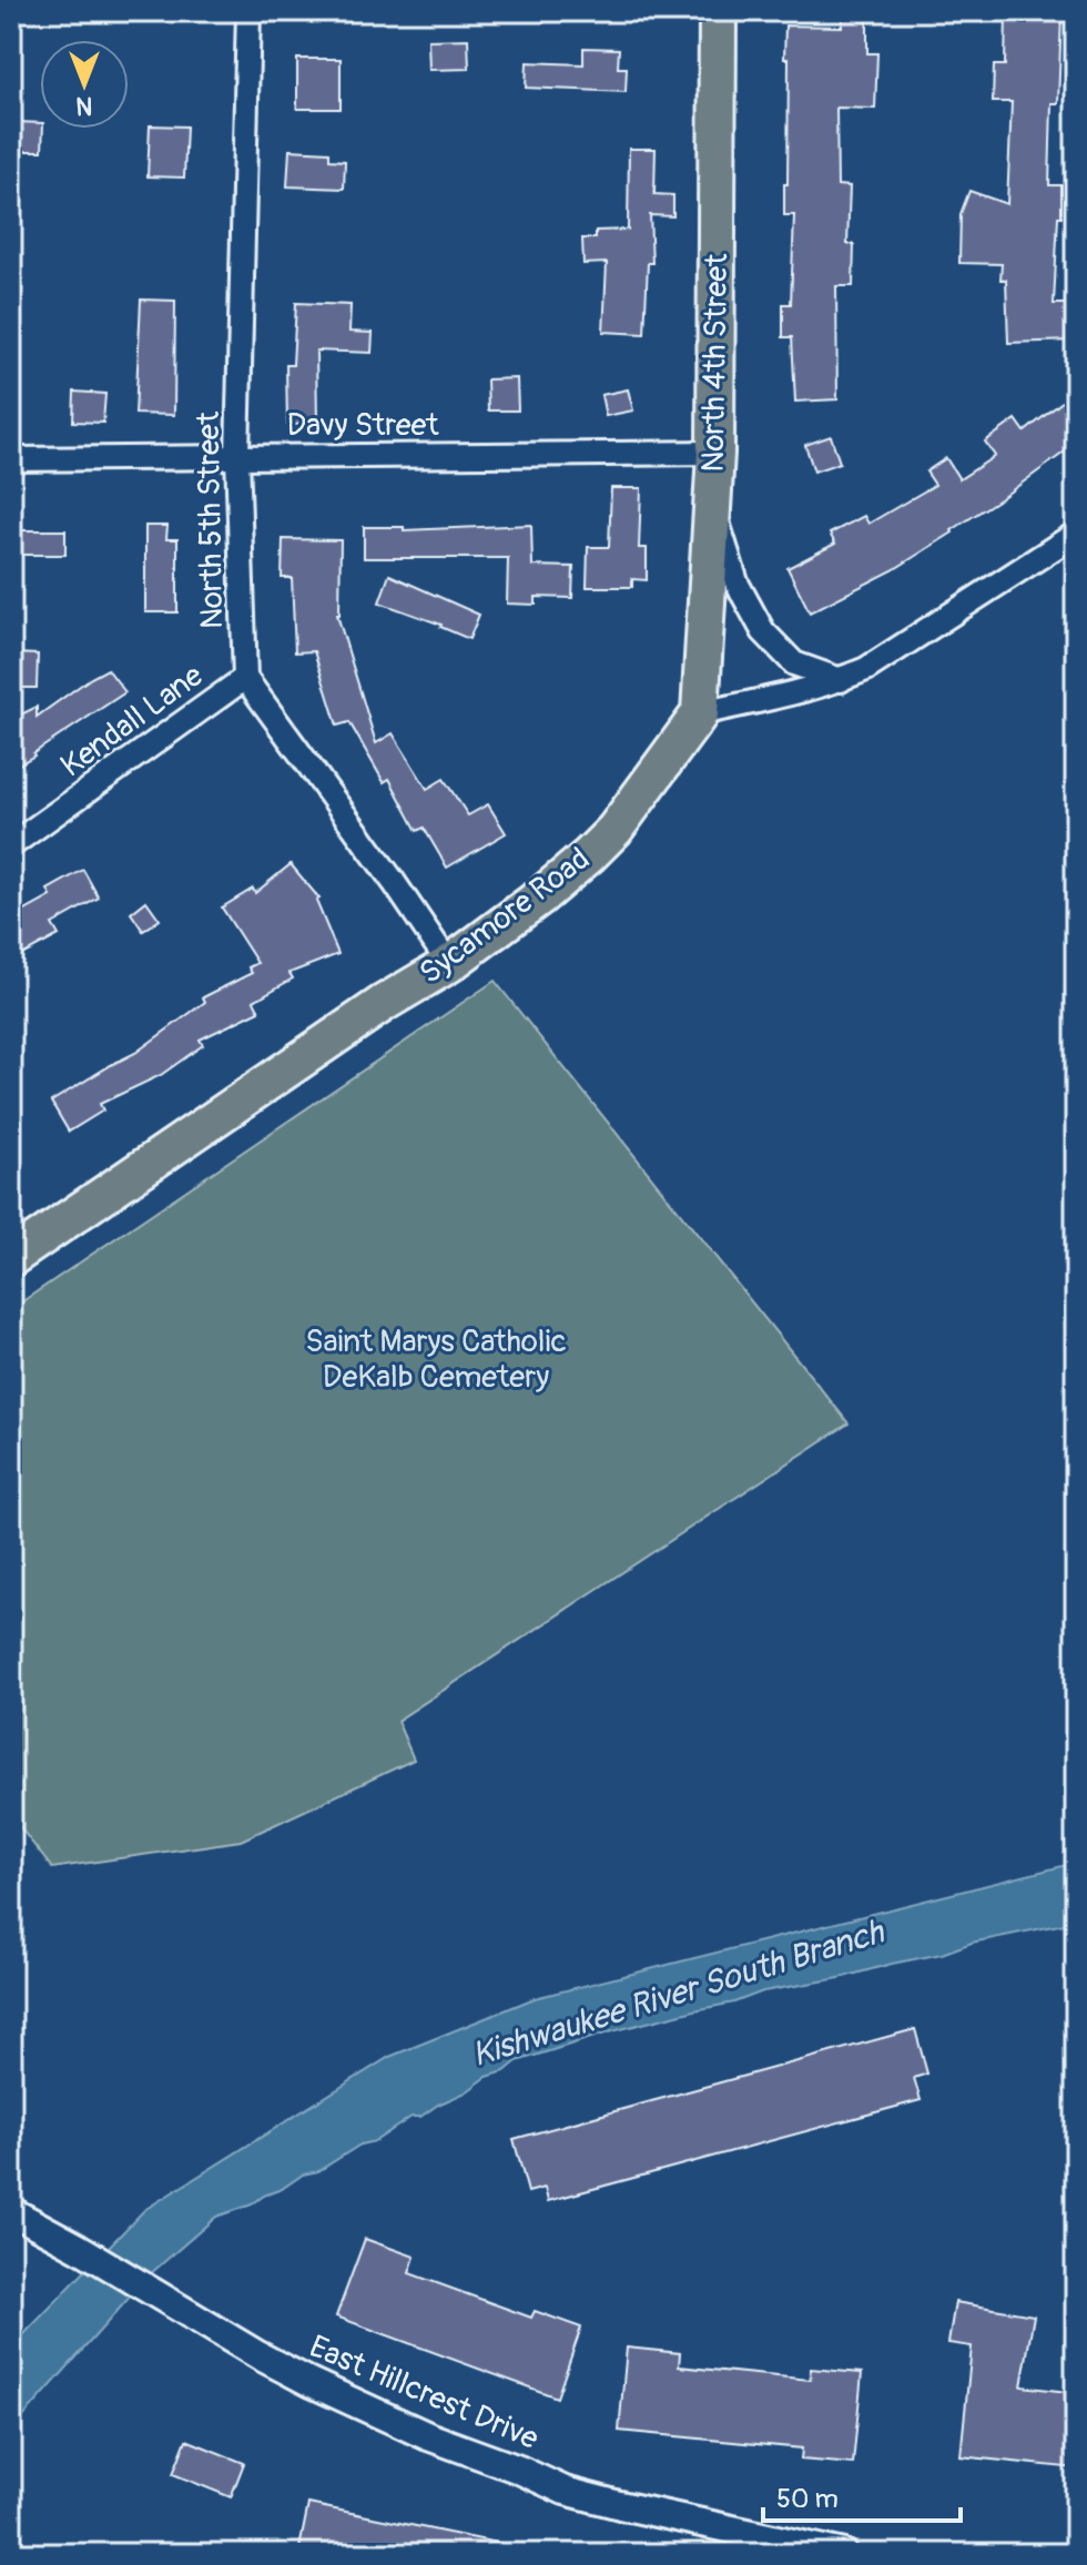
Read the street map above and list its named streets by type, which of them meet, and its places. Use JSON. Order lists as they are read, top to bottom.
{
  "streets": {
    "main road": ["North 4th Street", "Sycamore Road"],
    "street": [
      "Davy Street",
      "North 5th Street",
      "Kendall Lane",
      "East Hillcrest Drive"
    ]
  },
  "crossings": [
    ["North 4th Street", "Davy Street"],
    ["North 4th Street", "Sycamore Road"],
    ["Davy Street", "North 5th Street"],
    ["North 5th Street", "Kendall Lane"]
  ],
  "water": ["Kishwaukee River South Branch"],
  "parks": ["Saint Marys Catholic DeKalb Cemetery"],
  "scale_bar": "50 m",
  "north": "bottom"
}
